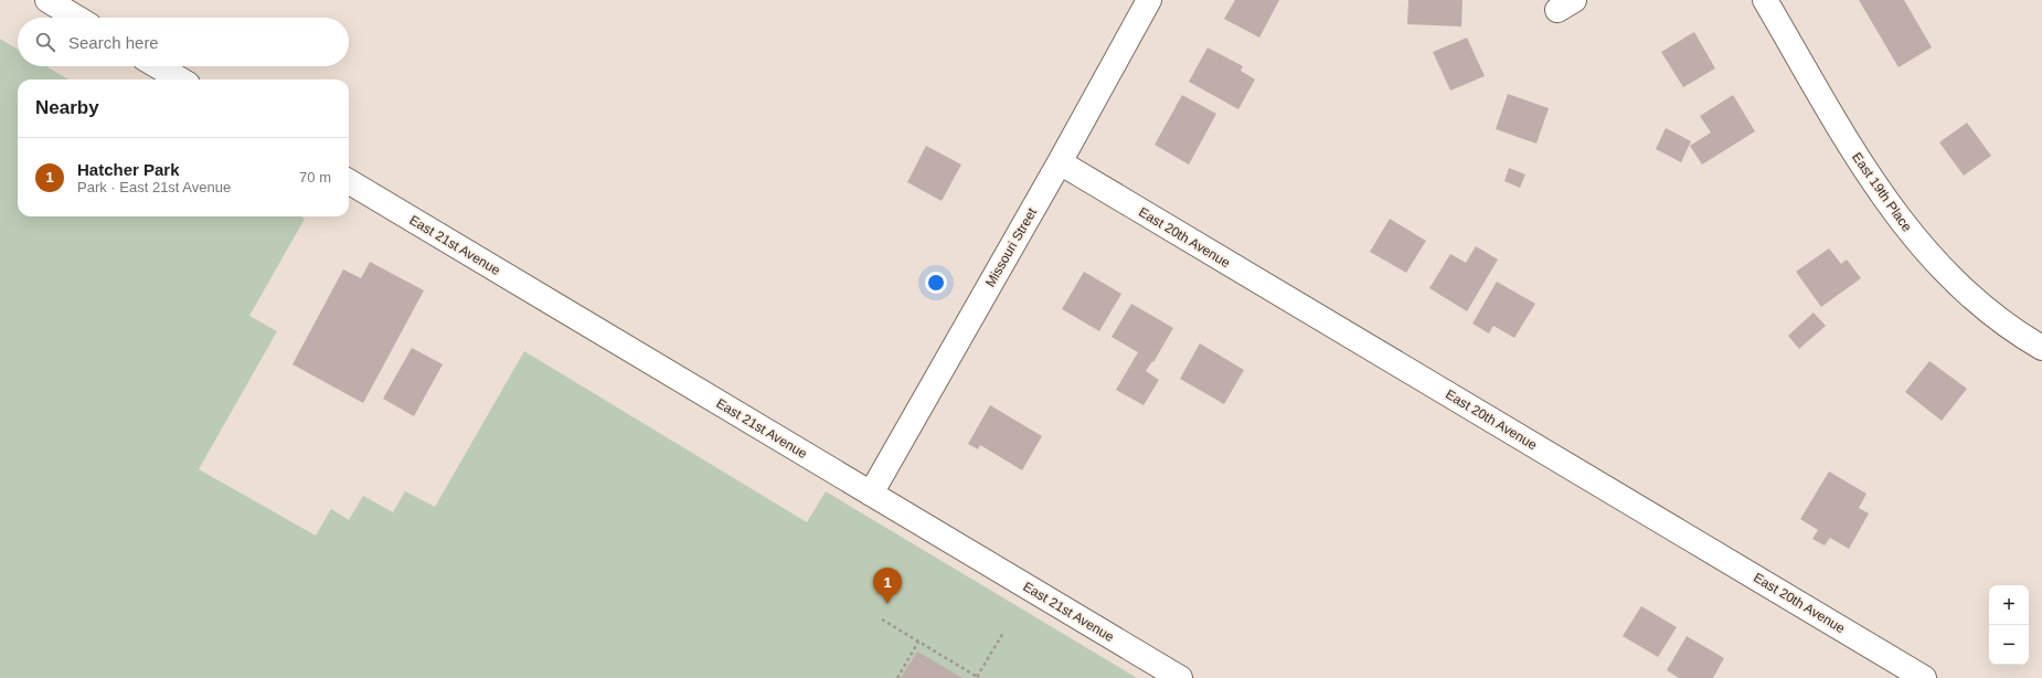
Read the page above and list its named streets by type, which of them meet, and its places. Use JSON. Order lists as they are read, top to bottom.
{
  "streets": {
    "street": [
      "East 19th Place",
      "East 20th Avenue",
      "East 21st Avenue",
      "Missouri Street"
    ]
  },
  "crossings": [
    ["East 20th Avenue", "Missouri Street"],
    ["East 21st Avenue", "Missouri Street"]
  ],
  "page": {
    "search": "Search here",
    "heading": "Nearby",
    "list": [
      {
        "mark": "1",
        "name": "Hatcher Park",
        "note": "Park · East 21st Avenue",
        "value": "70 m"
      }
    ],
    "pins": "1",
    "map_buttons": ["+", "−"]
  }
}
